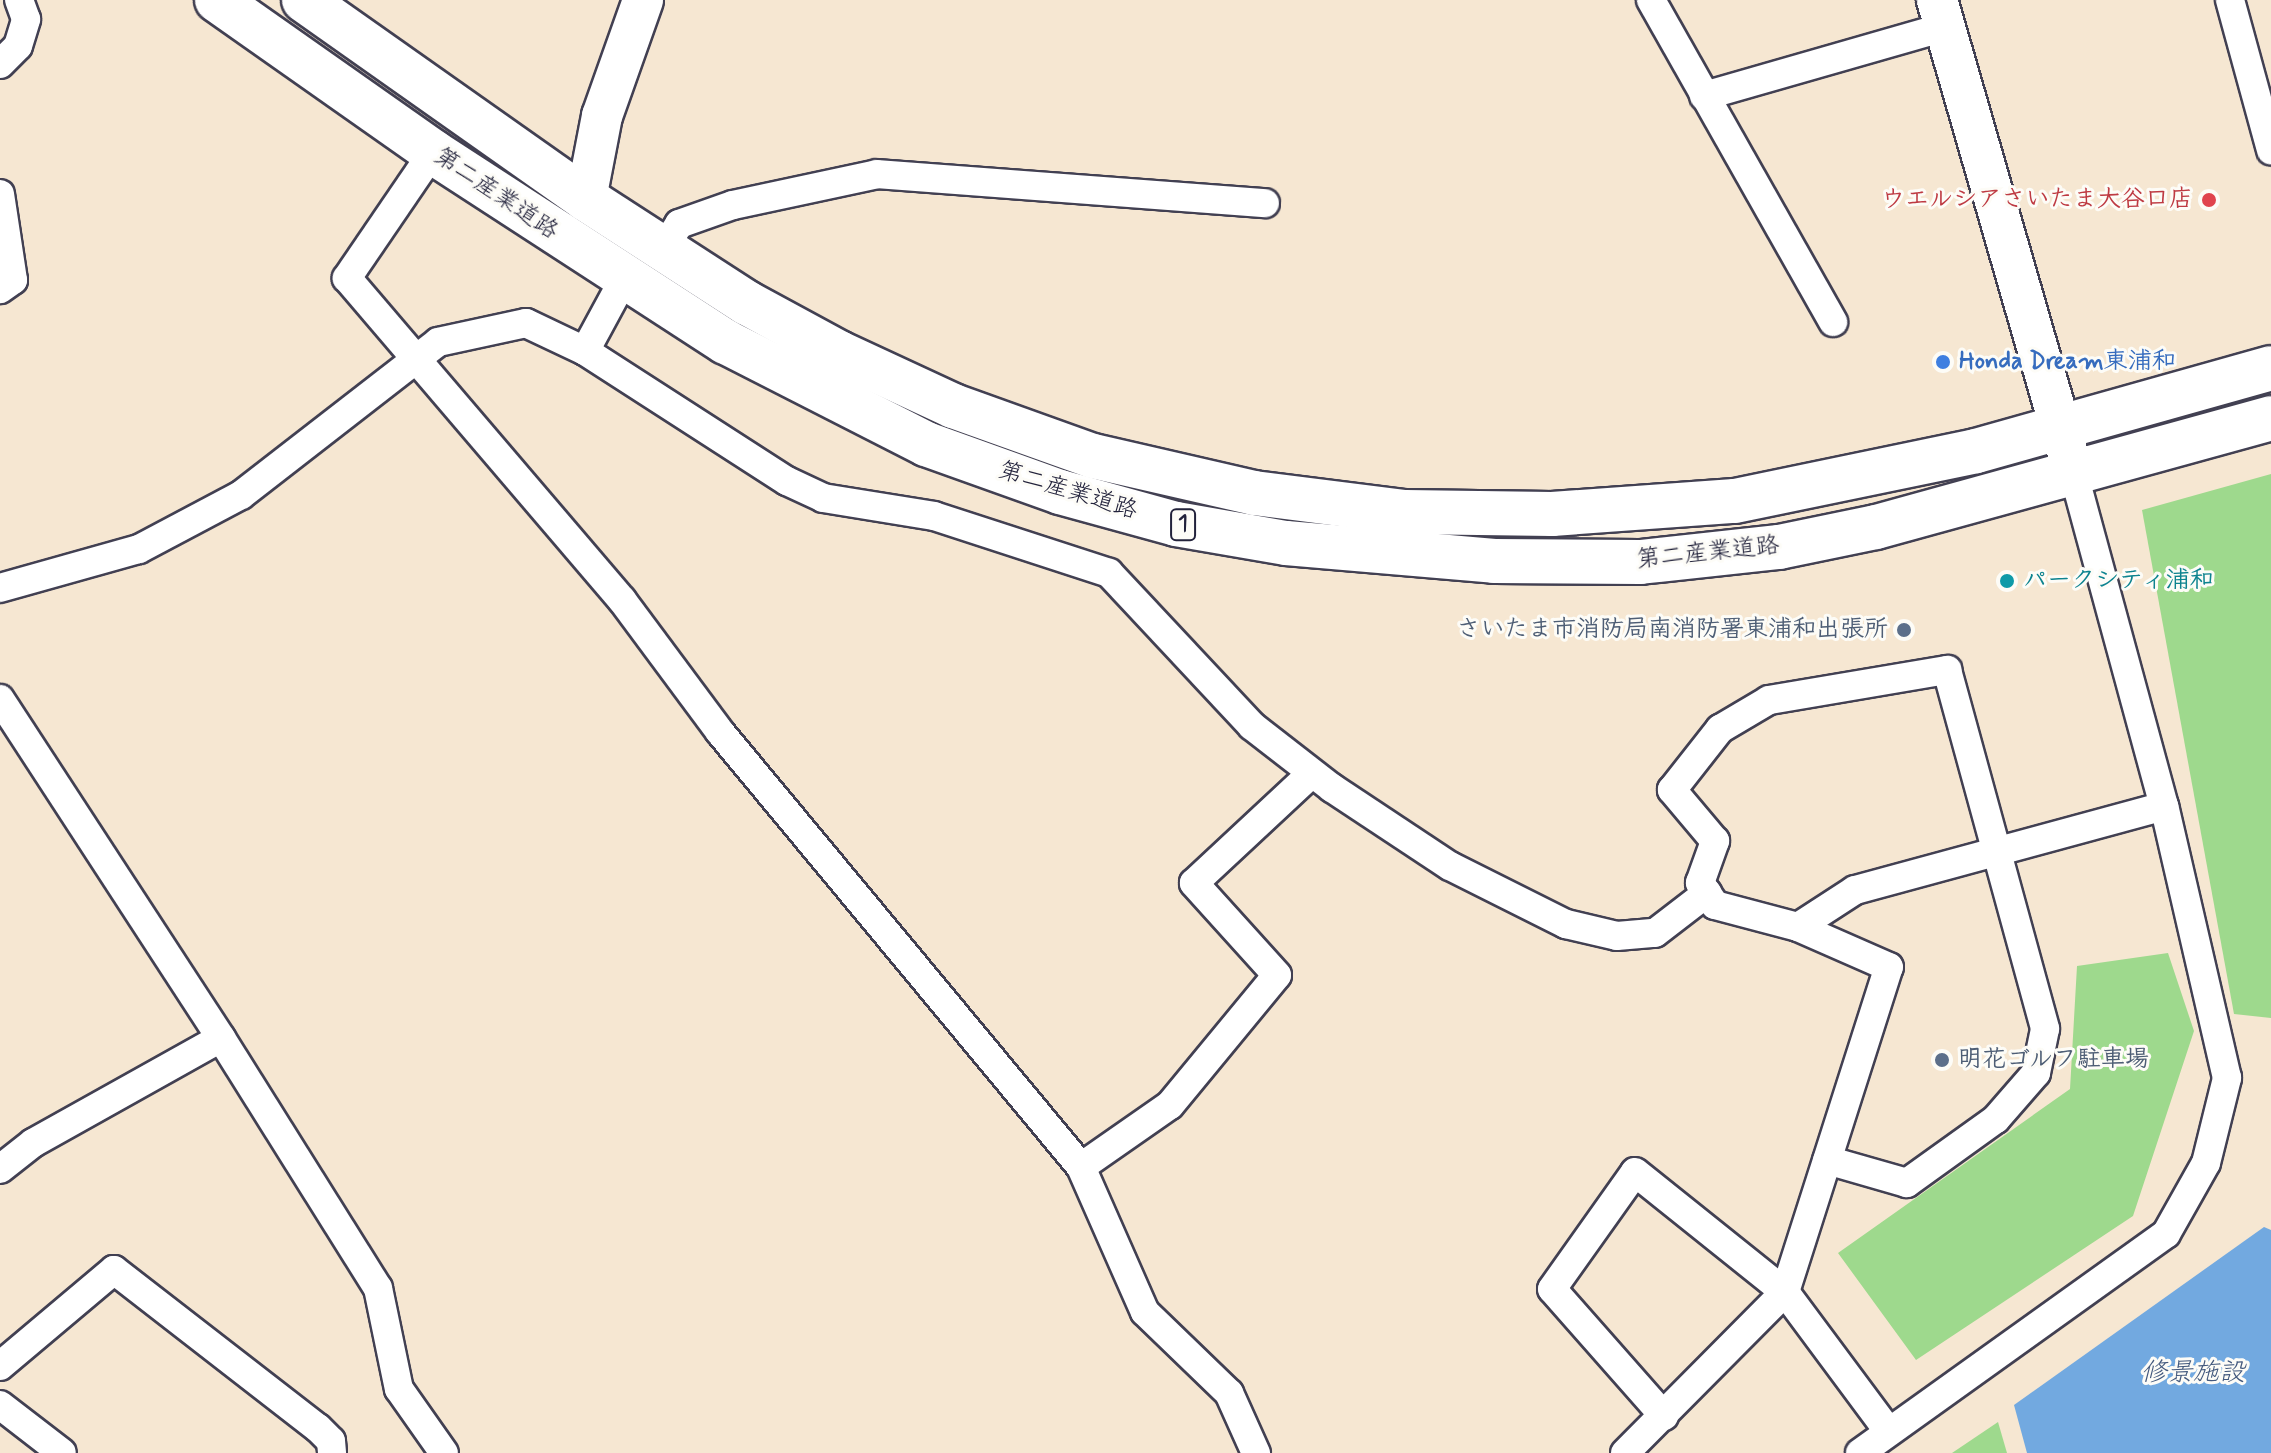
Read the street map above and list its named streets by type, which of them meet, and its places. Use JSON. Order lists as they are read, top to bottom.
{
  "streets": {
    "main road": ["第二産業道路", "1"]
  },
  "water": ["修景施設"],
  "places": [
    "ウエルシアさいたま大谷口店",
    "Honda Dream東浦和",
    "パークシティ浦和",
    "さいたま市消防局南消防署東浦和出張所",
    "明花ゴルフ駐車場"
  ]
}
